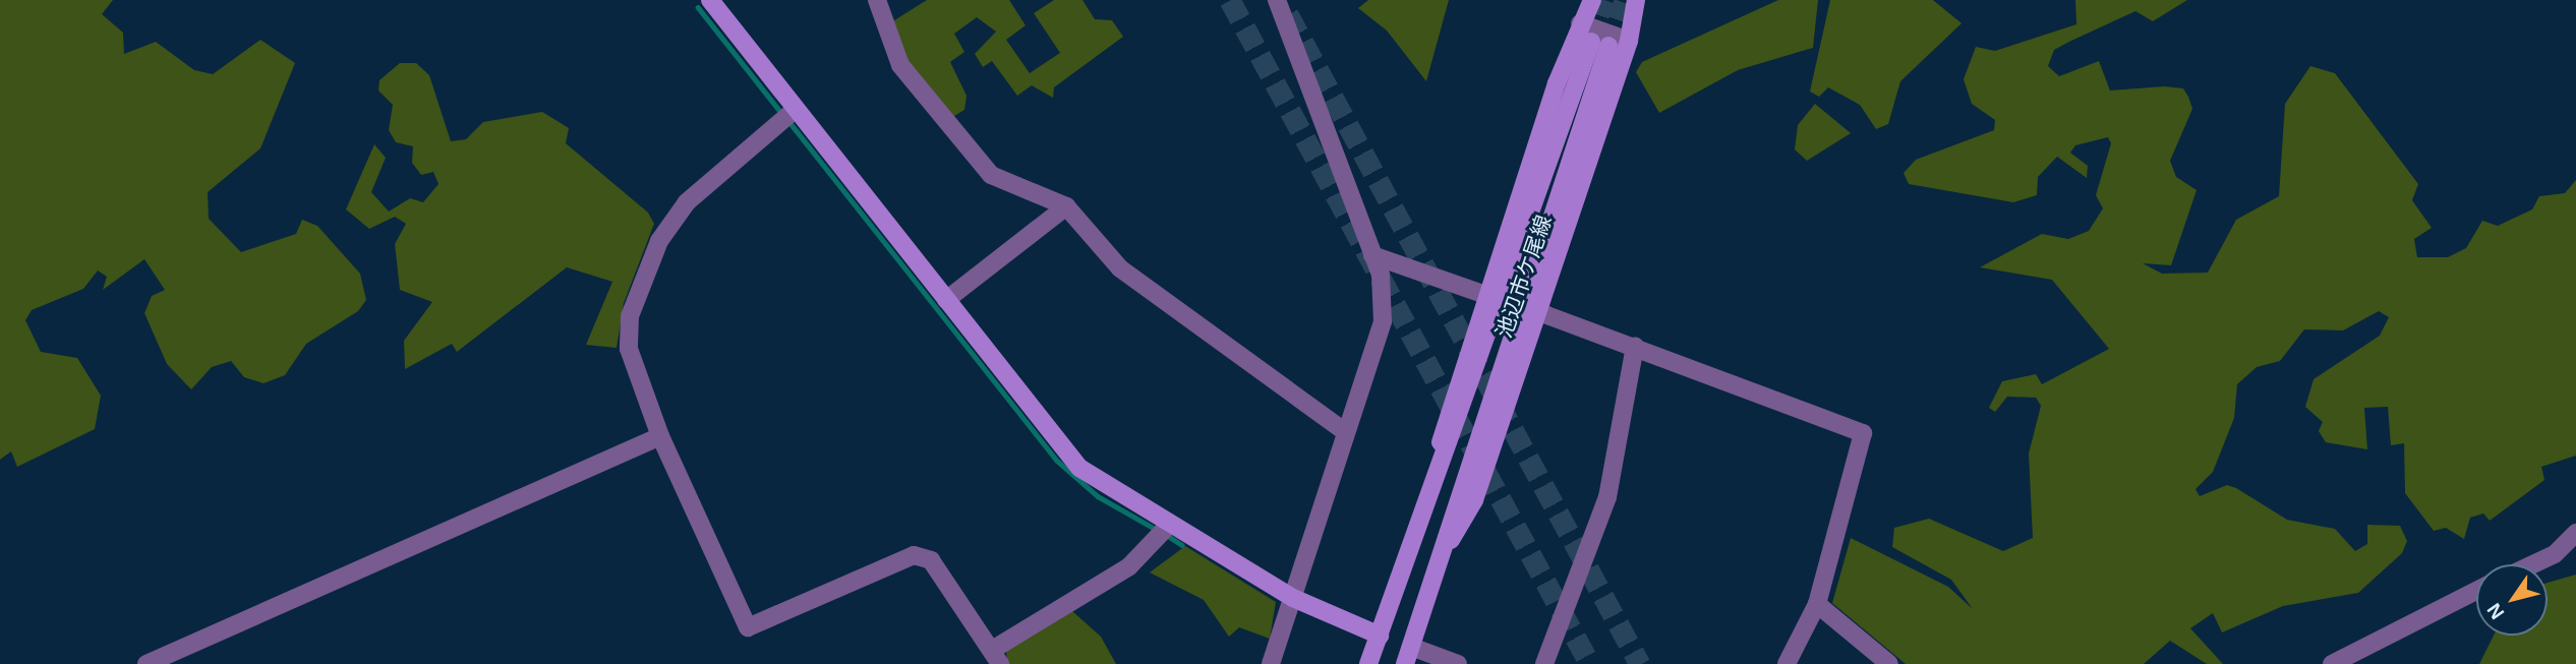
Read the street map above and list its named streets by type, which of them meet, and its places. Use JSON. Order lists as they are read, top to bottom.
{
  "streets": {
    "street": ["池辺市ケ尾線"]
  },
  "north": "bottom left"
}
